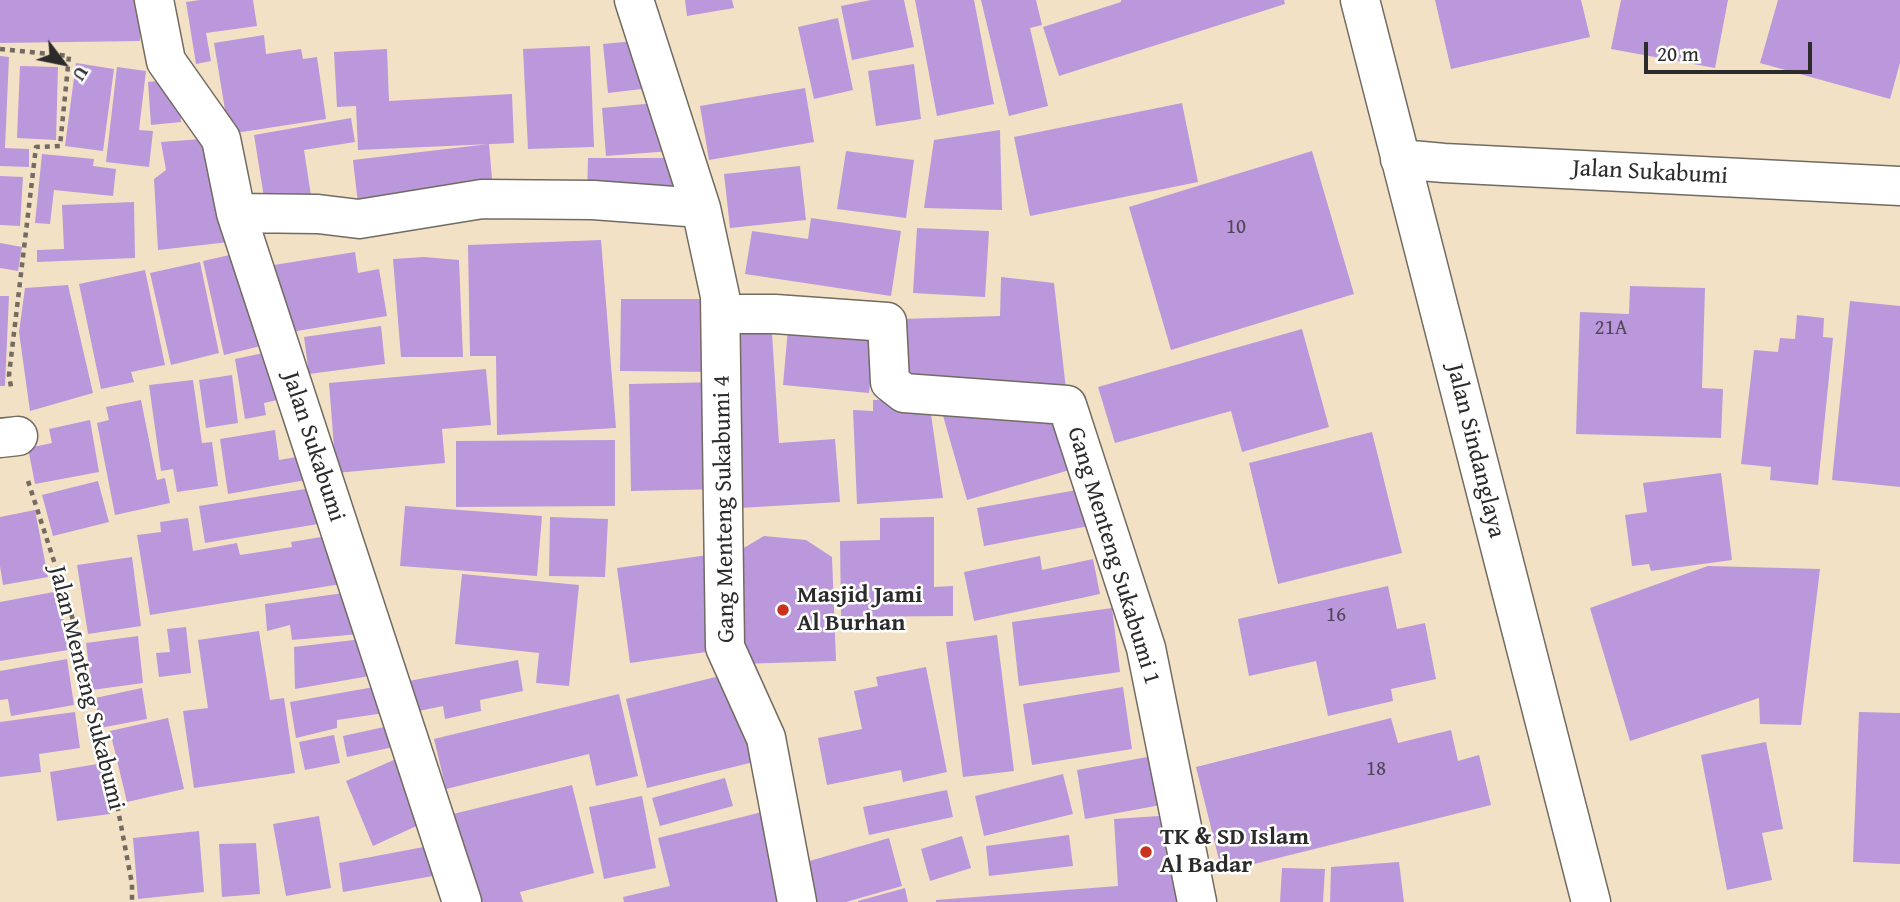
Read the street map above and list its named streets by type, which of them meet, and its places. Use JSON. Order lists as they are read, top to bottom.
{
  "streets": {
    "street": [
      "Jalan Sukabumi",
      "Jalan Sindanglaya",
      "Gang Menteng Sukabumi 4",
      "Gang Menteng Sukabumi 1"
    ],
    "path": ["Jalan Menteng Sukabumi"]
  },
  "crossings": [
    ["Jalan Sukabumi", "Jalan Sindanglaya"],
    ["Gang Menteng Sukabumi 4", "Gang Menteng Sukabumi 1"]
  ],
  "places": ["Masjid Jami Al Burhan", "TK & SD Islam Al Badar"],
  "house_numbers": [
    "10",
    "21A",
    "16",
    "18"
  ],
  "scale_bar": "20 m",
  "north": "bottom right"
}
